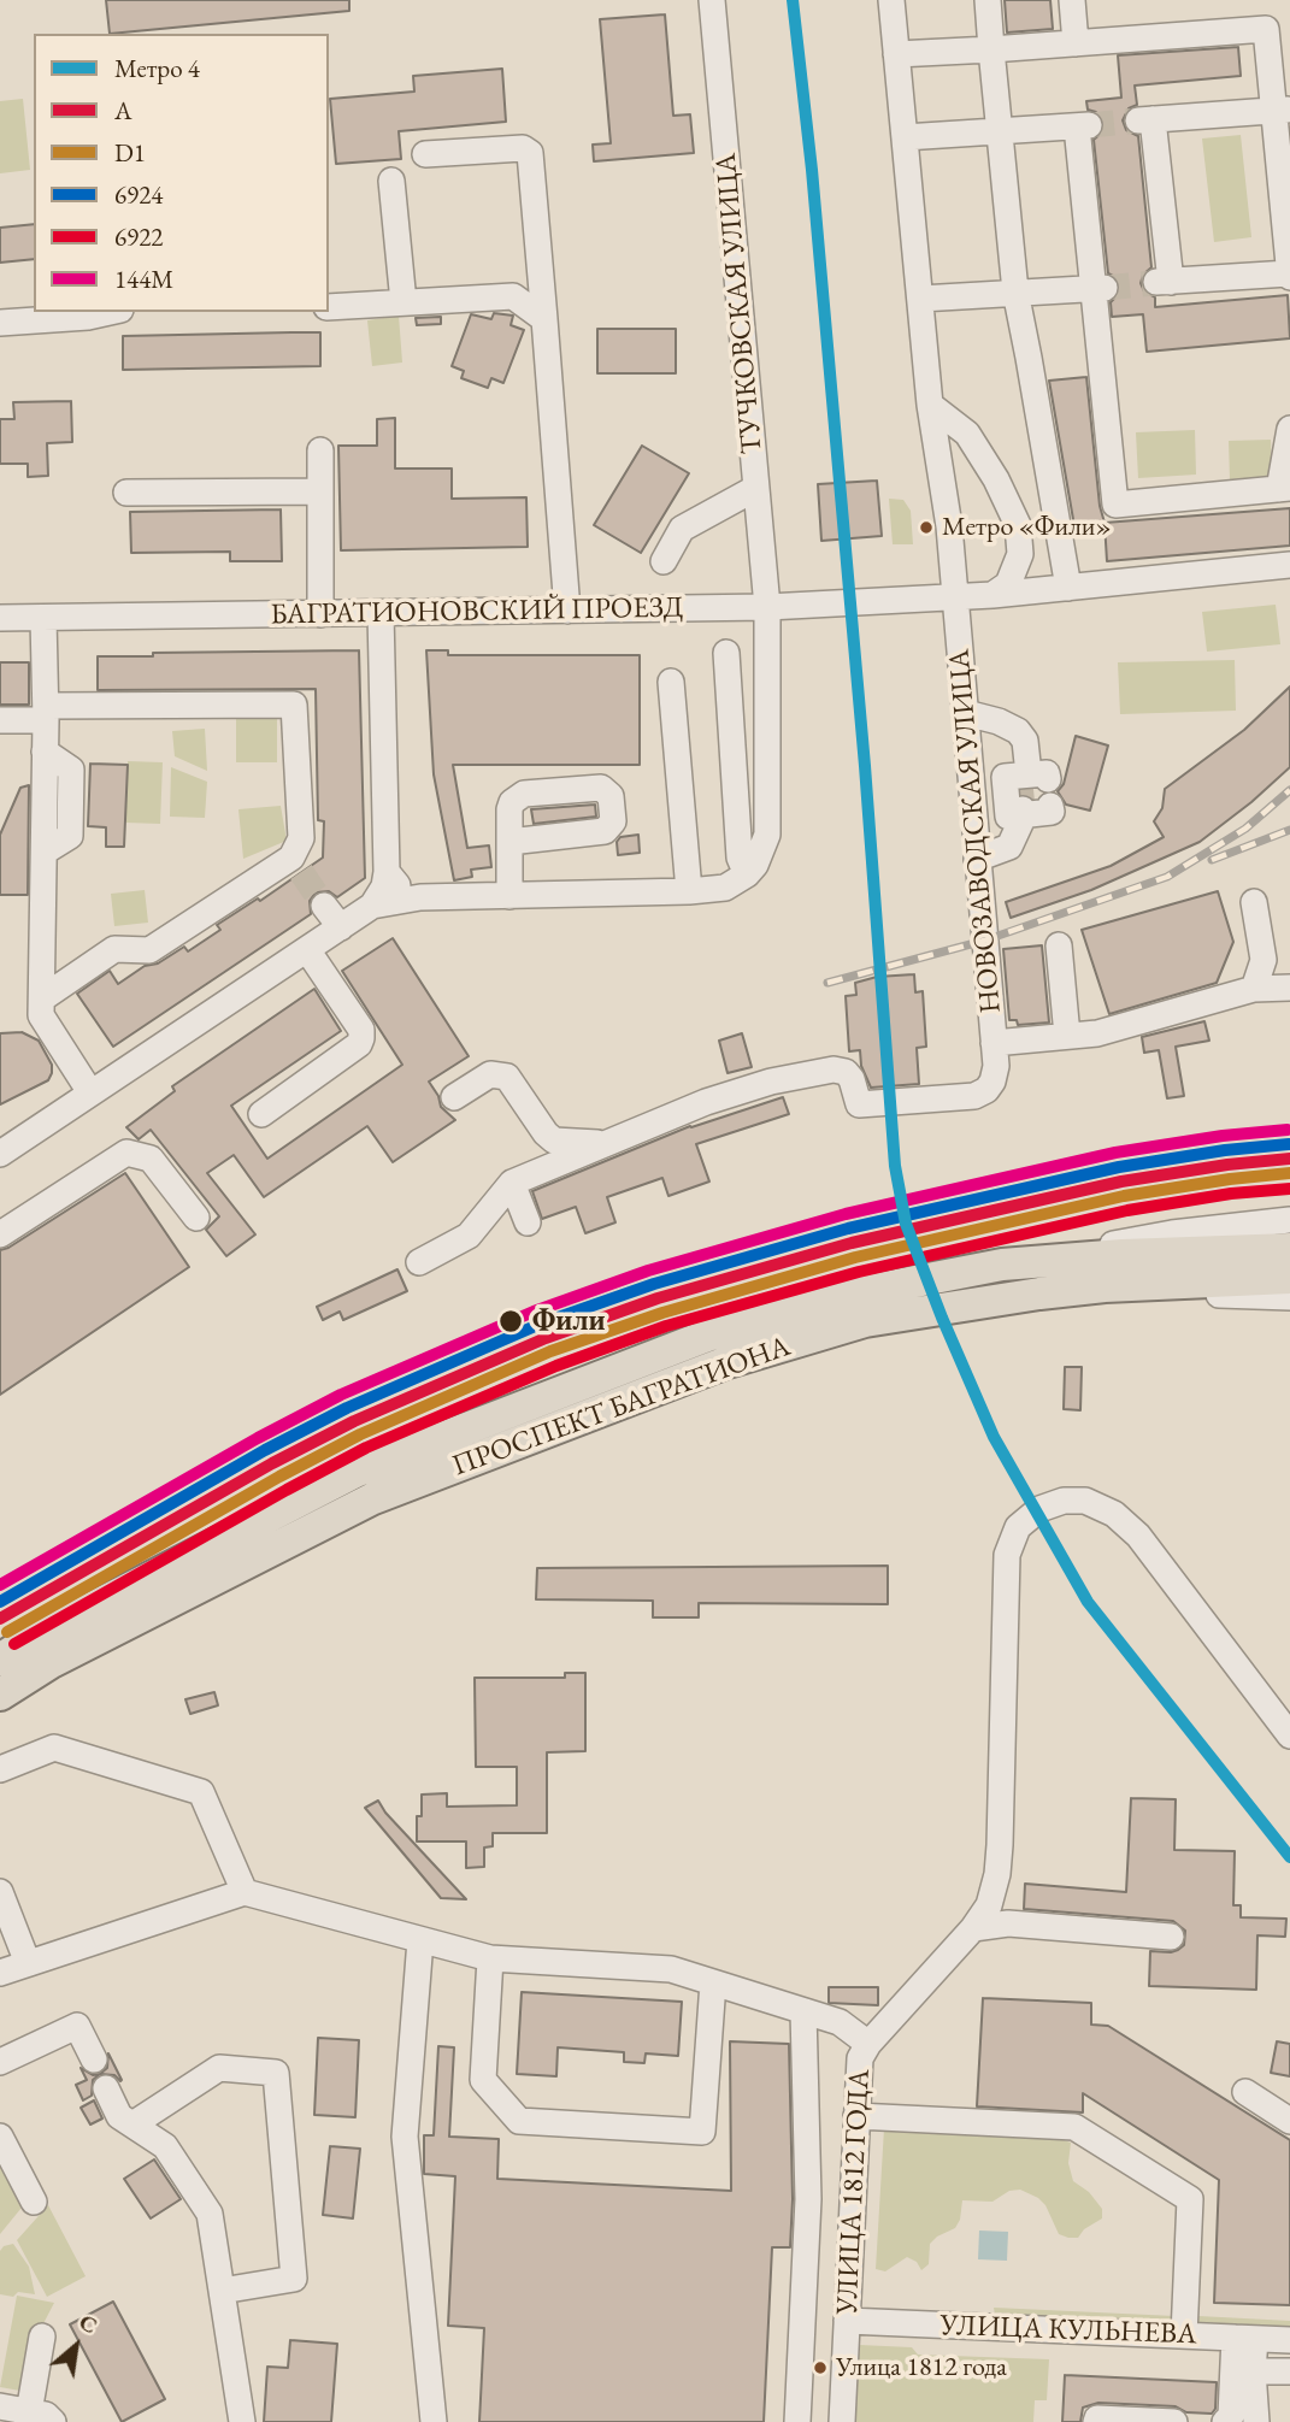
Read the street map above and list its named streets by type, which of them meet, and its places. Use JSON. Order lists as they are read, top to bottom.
{
  "streets": {
    "main road": ["ПРОСПЕКТ БАГРАТИОНА"],
    "street": [
      "ТУЧКОВСКАЯ УЛИЦА",
      "БАГРАТИОНОВСКИЙ ПРОЕЗД",
      "НОВОЗАВОДСКАЯ УЛИЦА",
      "УЛИЦА 1812 ГОДА",
      "УЛИЦА КУЛЬНЕВА"
    ]
  },
  "crossings": [
    ["ТУЧКОВСКАЯ УЛИЦА", "БАГРАТИОНОВСКИЙ ПРОЕЗД"],
    ["БАГРАТИОНОВСКИЙ ПРОЕЗД", "НОВОЗАВОДСКАЯ УЛИЦА"],
    ["УЛИЦА 1812 ГОДА", "УЛИЦА КУЛЬНЕВА"]
  ],
  "places": ["Метро «Фили»", "Фили", "Улица 1812 года"],
  "lines": [
    "metro line 4",
    "transit line 144М",
    "transit line 6924",
    "transit line A",
    "transit line D1",
    "transit line 6922"
  ],
  "legend": [
    "Метро 4",
    "A",
    "D1",
    "6924",
    "6922",
    "144М"
  ],
  "north": "top right"
}
